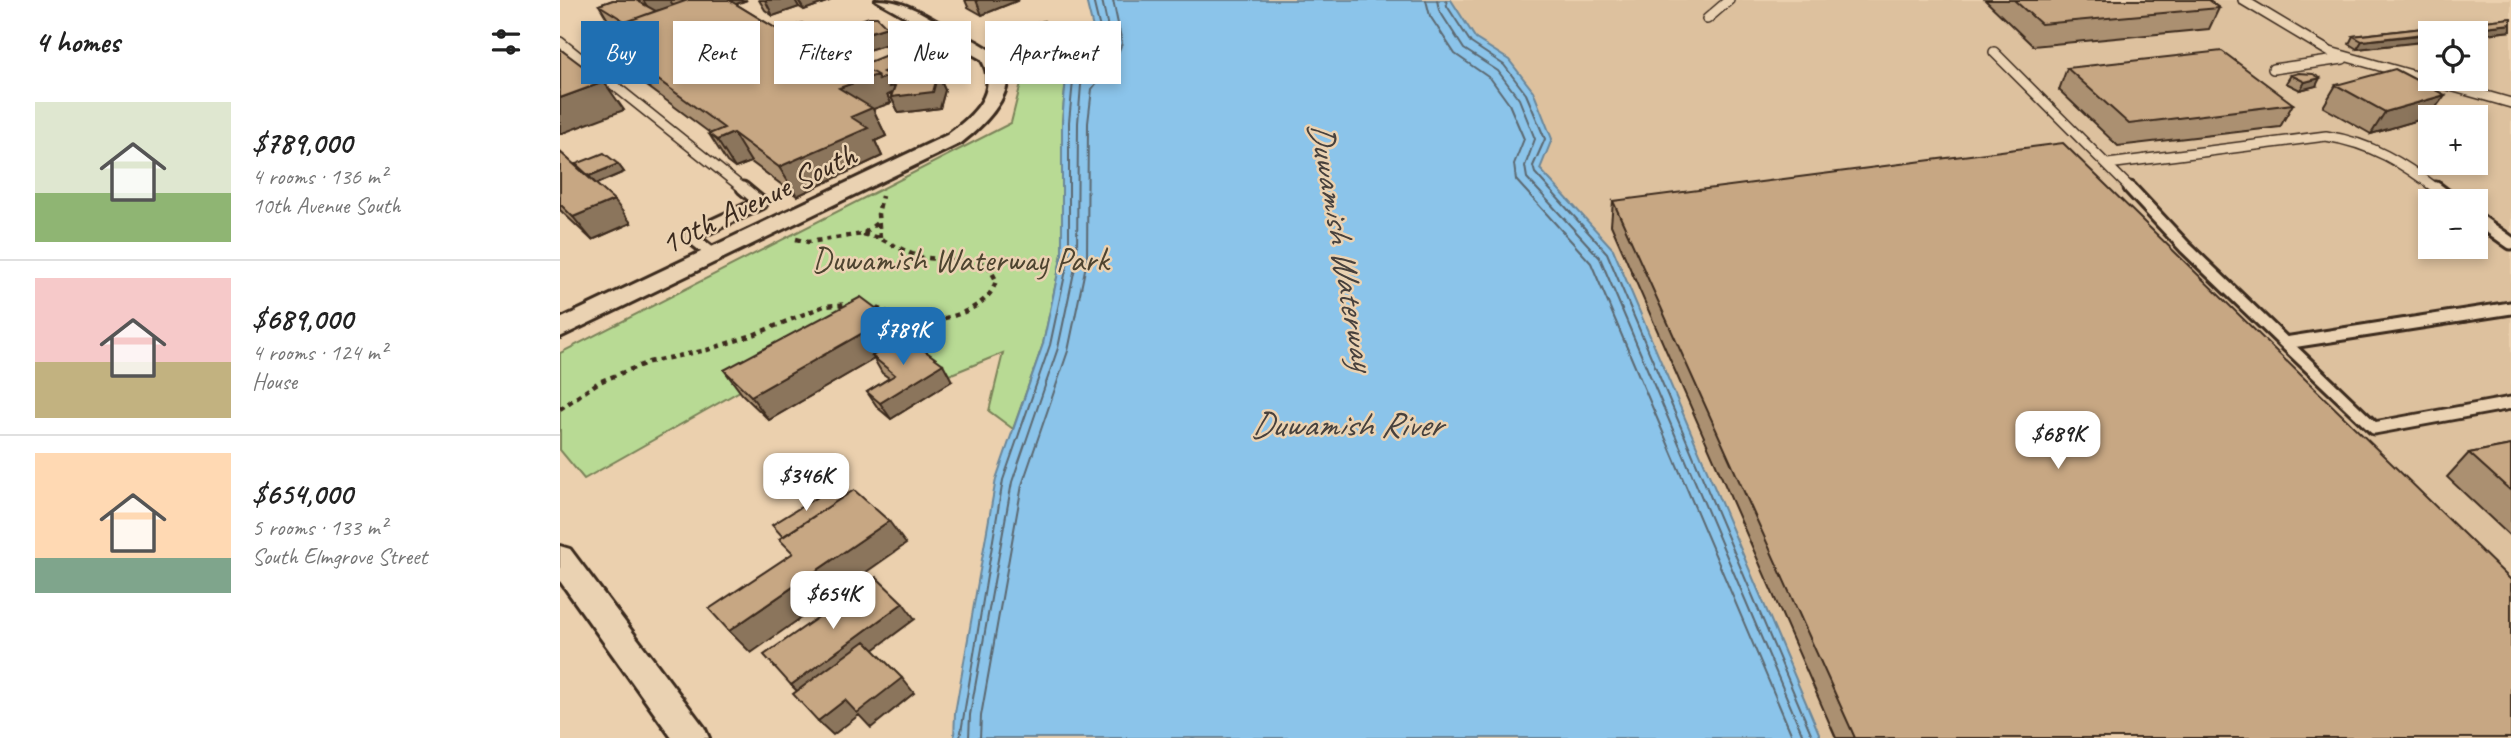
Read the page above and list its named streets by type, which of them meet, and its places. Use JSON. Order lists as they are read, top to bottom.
{
  "streets": {
    "street": ["10th Avenue South"]
  },
  "water": ["Duwamish Waterway", "Duwamish River"],
  "parks": ["Duwamish Waterway Park"],
  "page": {
    "heading": "4 homes",
    "map_buttons": ["+", "−"],
    "chip": [
      "Buy",
      "Rent",
      "Filters",
      "New",
      "Apartment"
    ],
    "list": [
      {
        "name": "$789,000",
        "note": "4 rooms · 136 m² · 10th Avenue South"
      },
      {
        "name": "$689,000",
        "note": "4 rooms · 124 m² · House"
      },
      {
        "name": "$654,000",
        "note": "5 rooms · 133 m² · South Elmgrove Street"
      }
    ],
    "price": [
      "$789K",
      "$689K",
      "$346K",
      "$654K"
    ]
  }
}
